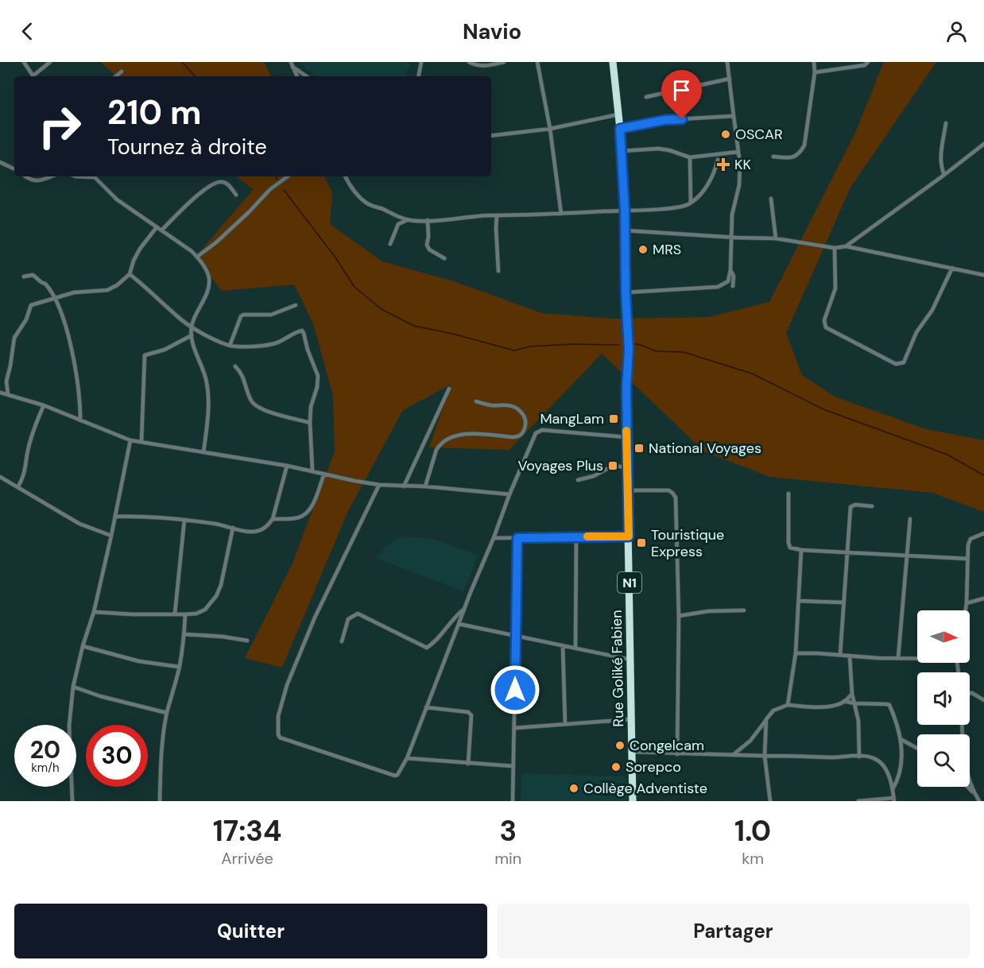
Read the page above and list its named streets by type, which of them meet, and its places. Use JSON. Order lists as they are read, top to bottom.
{
  "streets": {
    "highway": ["N1", "Rue Goliké Fabien"]
  },
  "crossings": [
    ["N1", "Rue Goliké Fabien"]
  ],
  "places": {
    "other": [
      "OSCAR",
      "MRS",
      "Congelcam",
      "Sorepco",
      "Collège Adventiste"
    ],
    "health": ["KK"],
    "transit": [
      "MangLam",
      "National Voyages",
      "Voyages Plus",
      "Touristique Express"
    ]
  },
  "north": "right",
  "page": {
    "header": "Navio",
    "turn": ["210 m", "Tournez à droite"],
    "speed": "20 km/h",
    "limit": "30",
    "eta": [
      "17:34",
      "Arrivée",
      "3",
      "min",
      "1.0",
      "km"
    ],
    "buttons": ["Quitter", "Partager"]
  }
}
